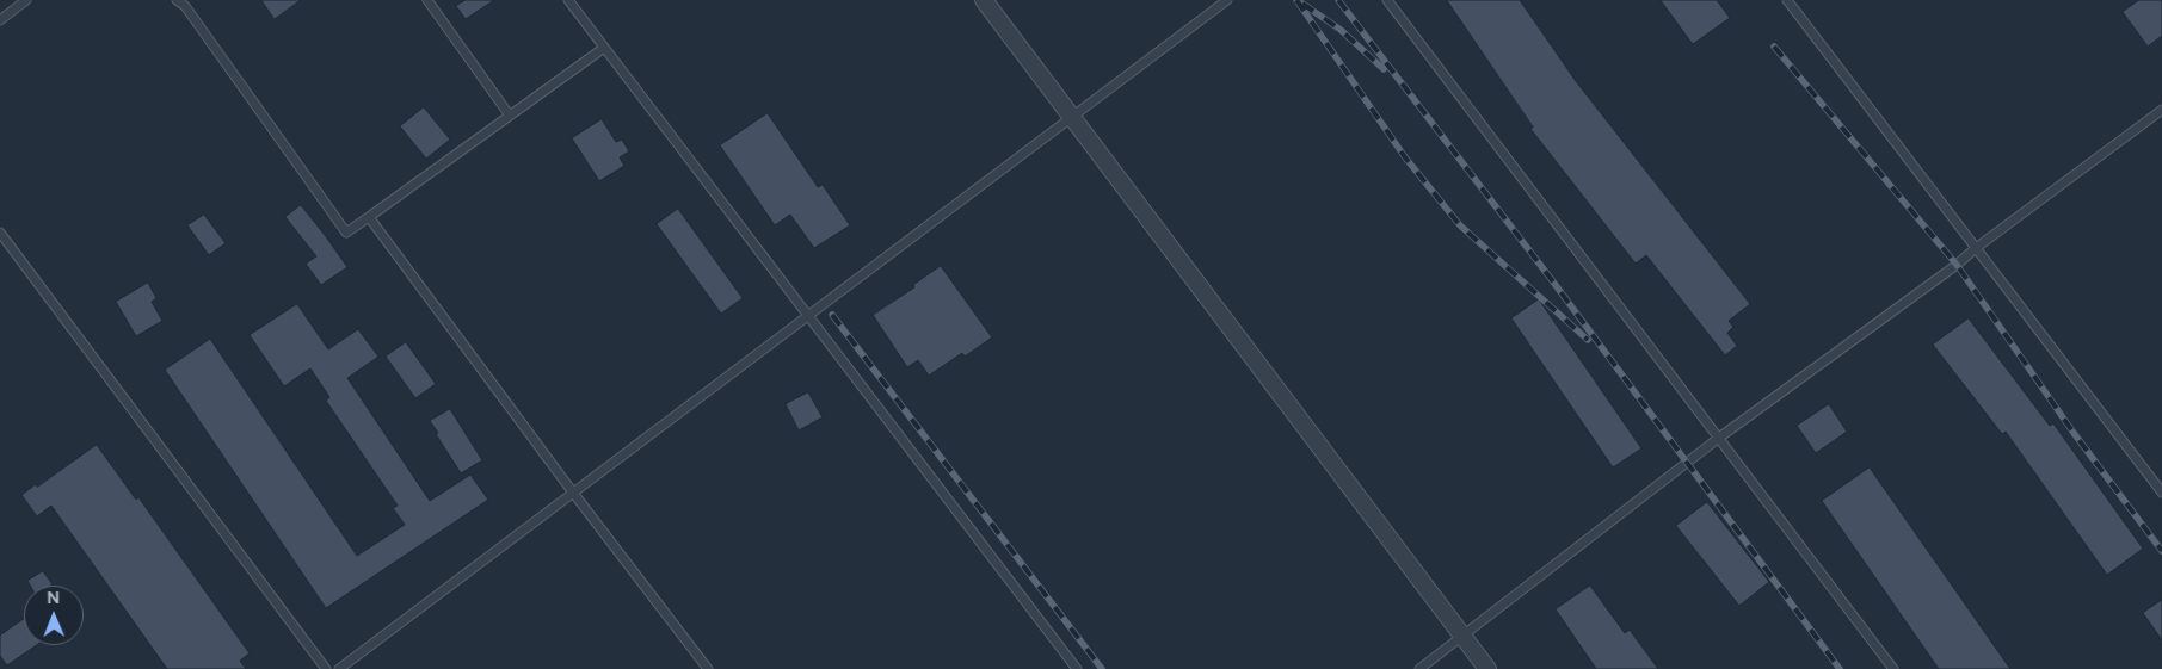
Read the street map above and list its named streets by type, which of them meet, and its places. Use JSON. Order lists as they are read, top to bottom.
{
  "north": "top"
}
